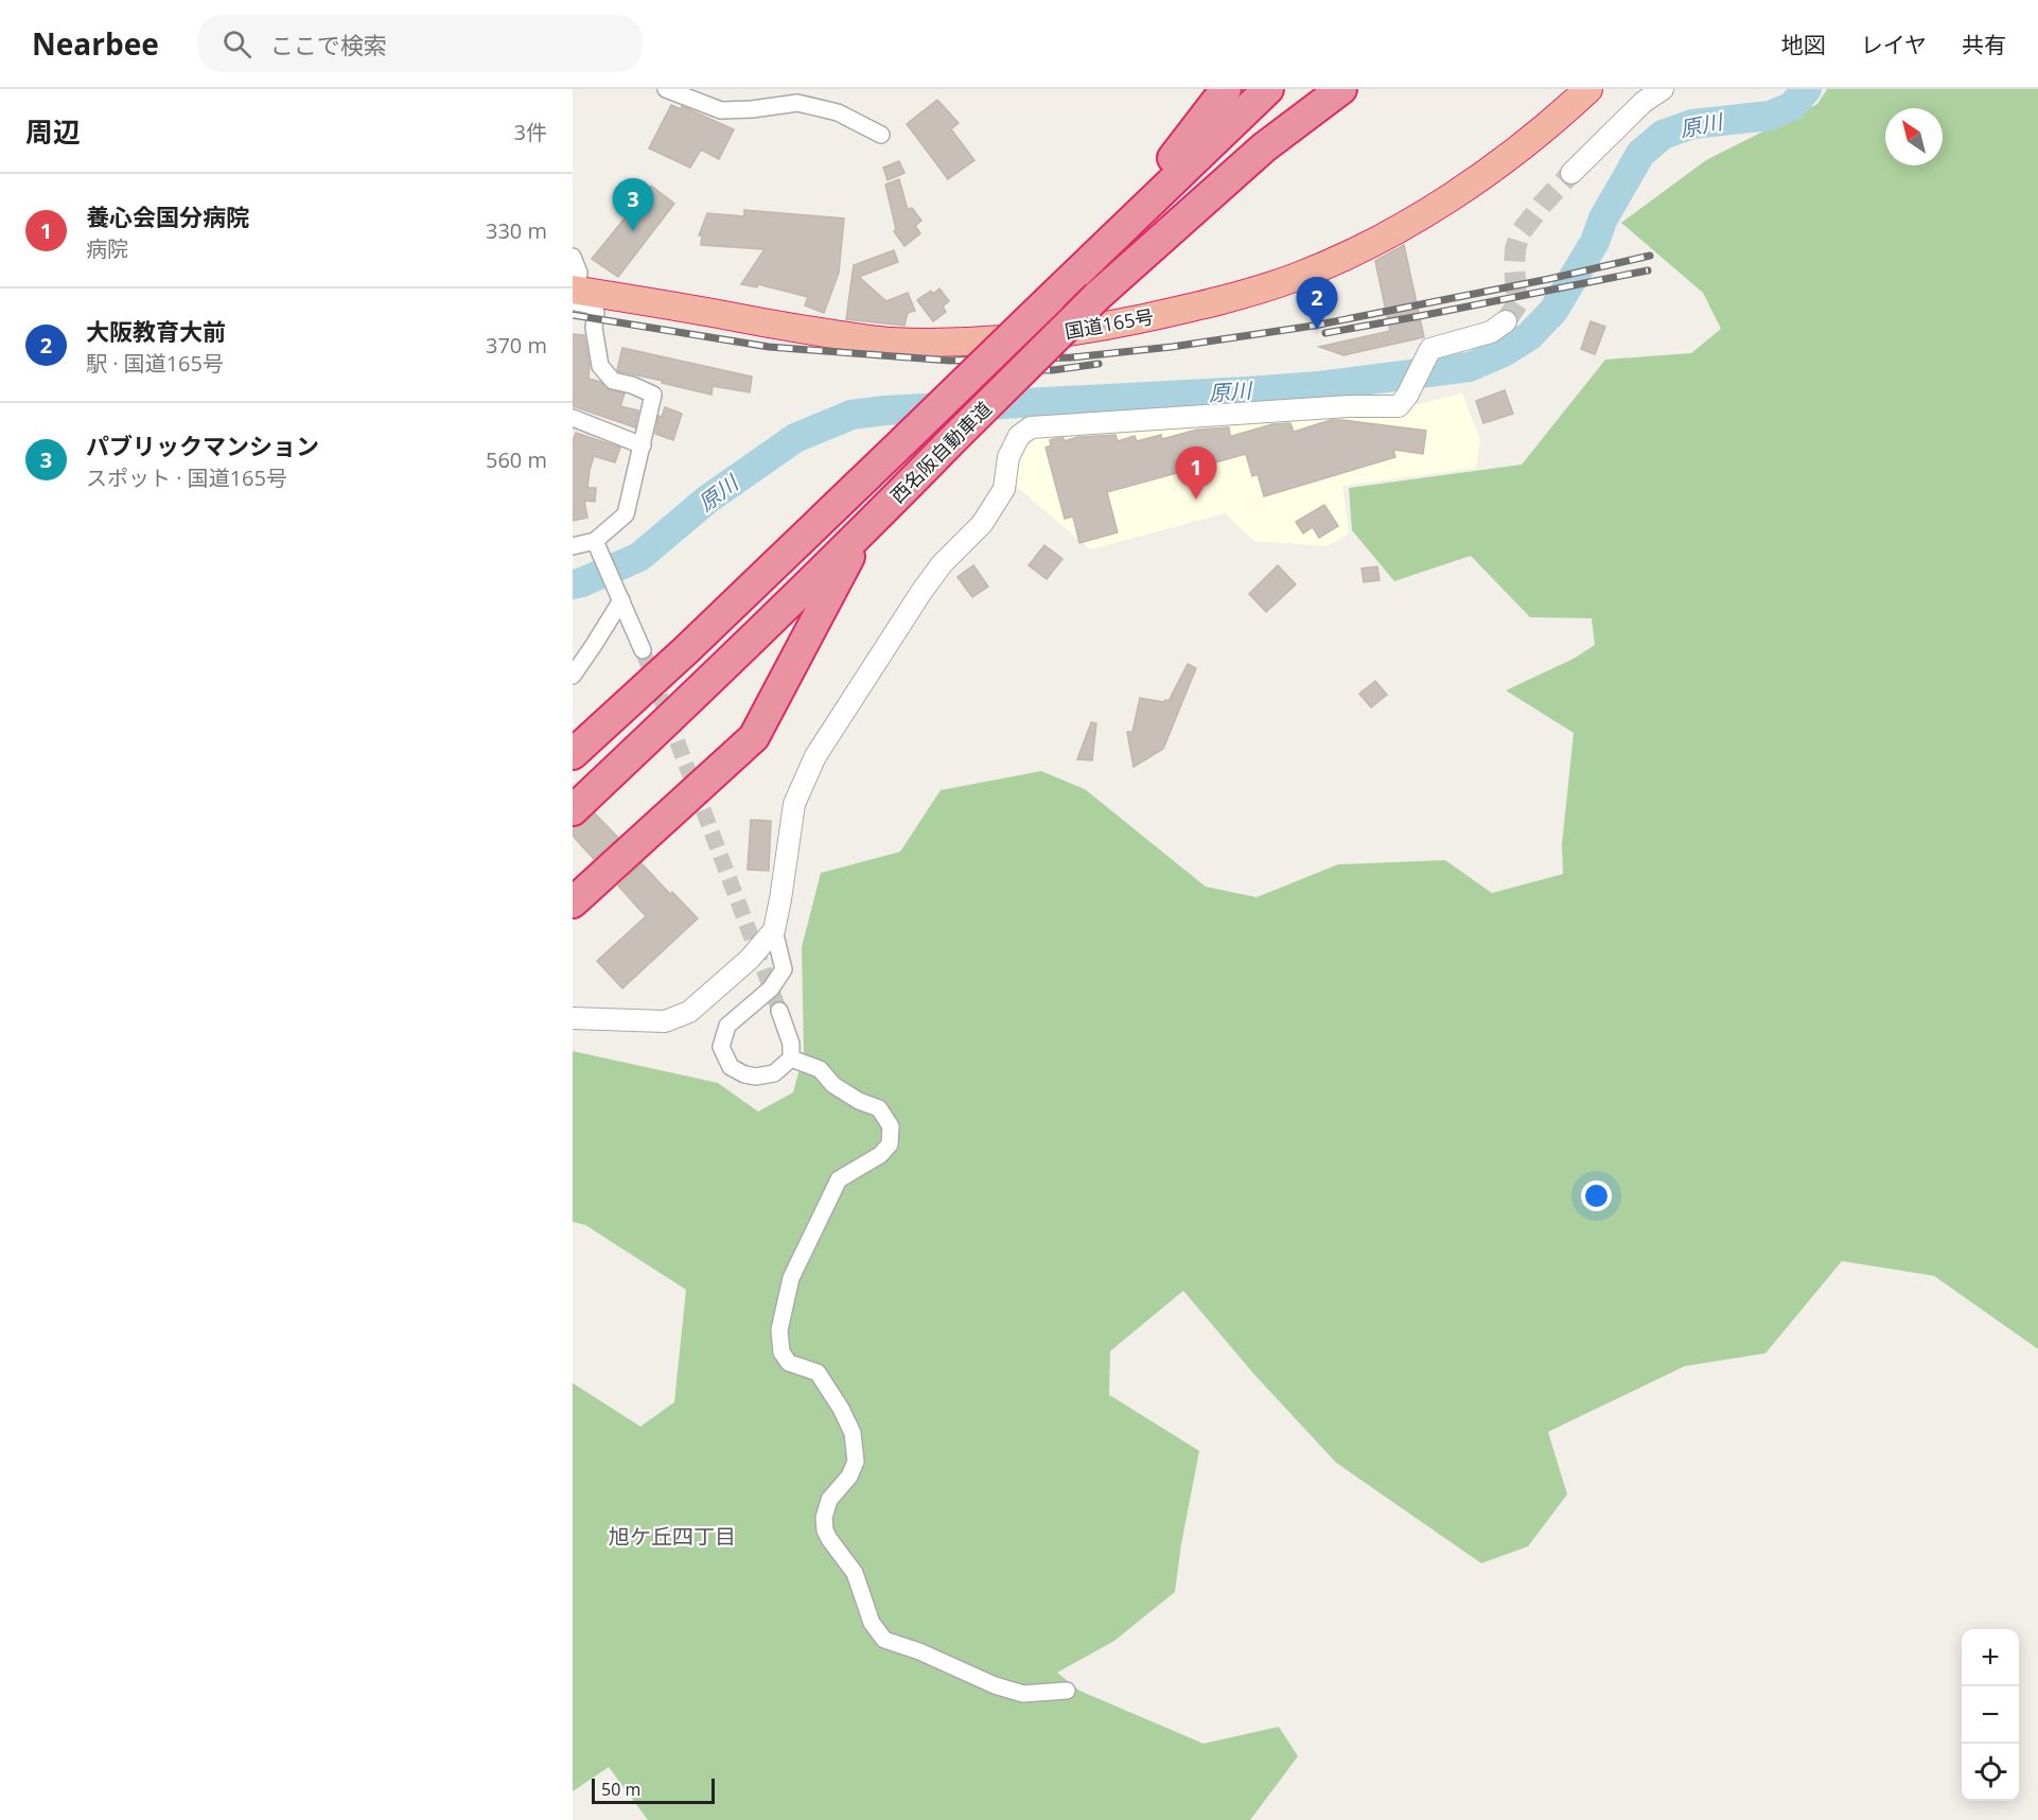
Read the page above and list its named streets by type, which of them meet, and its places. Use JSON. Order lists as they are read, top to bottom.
{
  "streets": {
    "highway": ["国道165号", "西名阪自動車道"]
  },
  "districts": ["旭ケ丘四丁目"],
  "water": ["原川"],
  "scale_bar": "50 m",
  "north": "top left",
  "page": {
    "header": "Nearbee",
    "search": "ここで検索",
    "nav": ["地図", "レイヤ", "共有"],
    "heading": ["周辺", "3件"],
    "list": [
      {
        "mark": "1",
        "name": "養心会国分病院",
        "note": "病院",
        "value": "330 m"
      },
      {
        "mark": "2",
        "name": "大阪教育大前",
        "note": "駅 · 国道165号",
        "value": "370 m"
      },
      {
        "mark": "3",
        "name": "パブリックマンション",
        "note": "スポット · 国道165号",
        "value": "560 m"
      }
    ],
    "pins": ["3", "2", "1"],
    "map_buttons": ["+", "−"],
    "scale": "50 m"
  }
}
